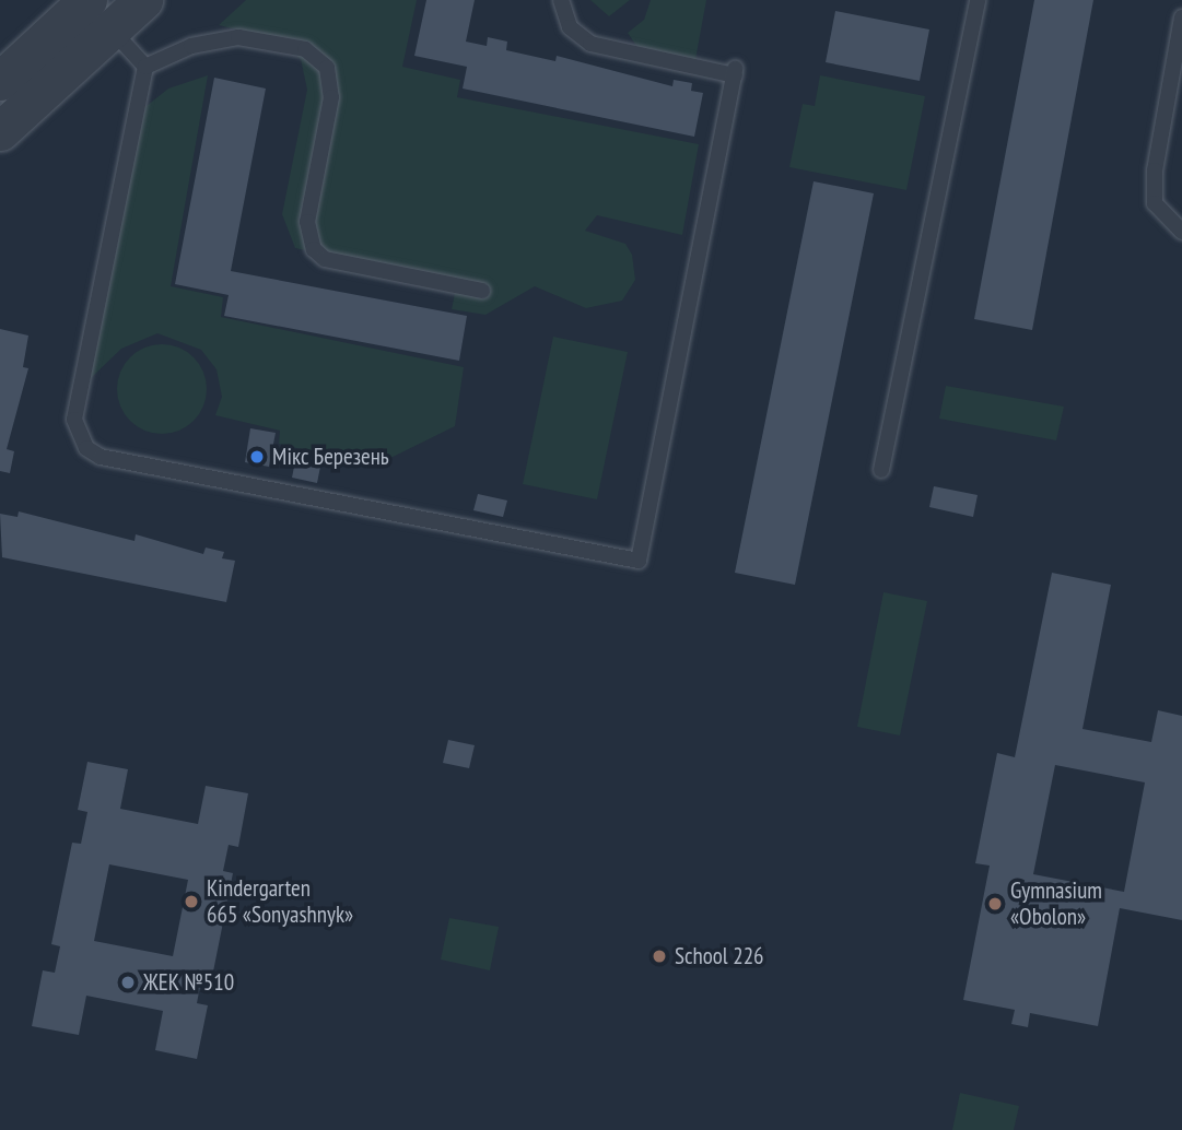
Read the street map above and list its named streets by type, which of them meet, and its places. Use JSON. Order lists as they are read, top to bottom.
{
  "places": [
    "Мікс Березень",
    "Kindergarten 665 «Sonyashnyk»",
    "Gymnasium «Obolon»",
    "School 226",
    "ЖЕК №510"
  ]
}
